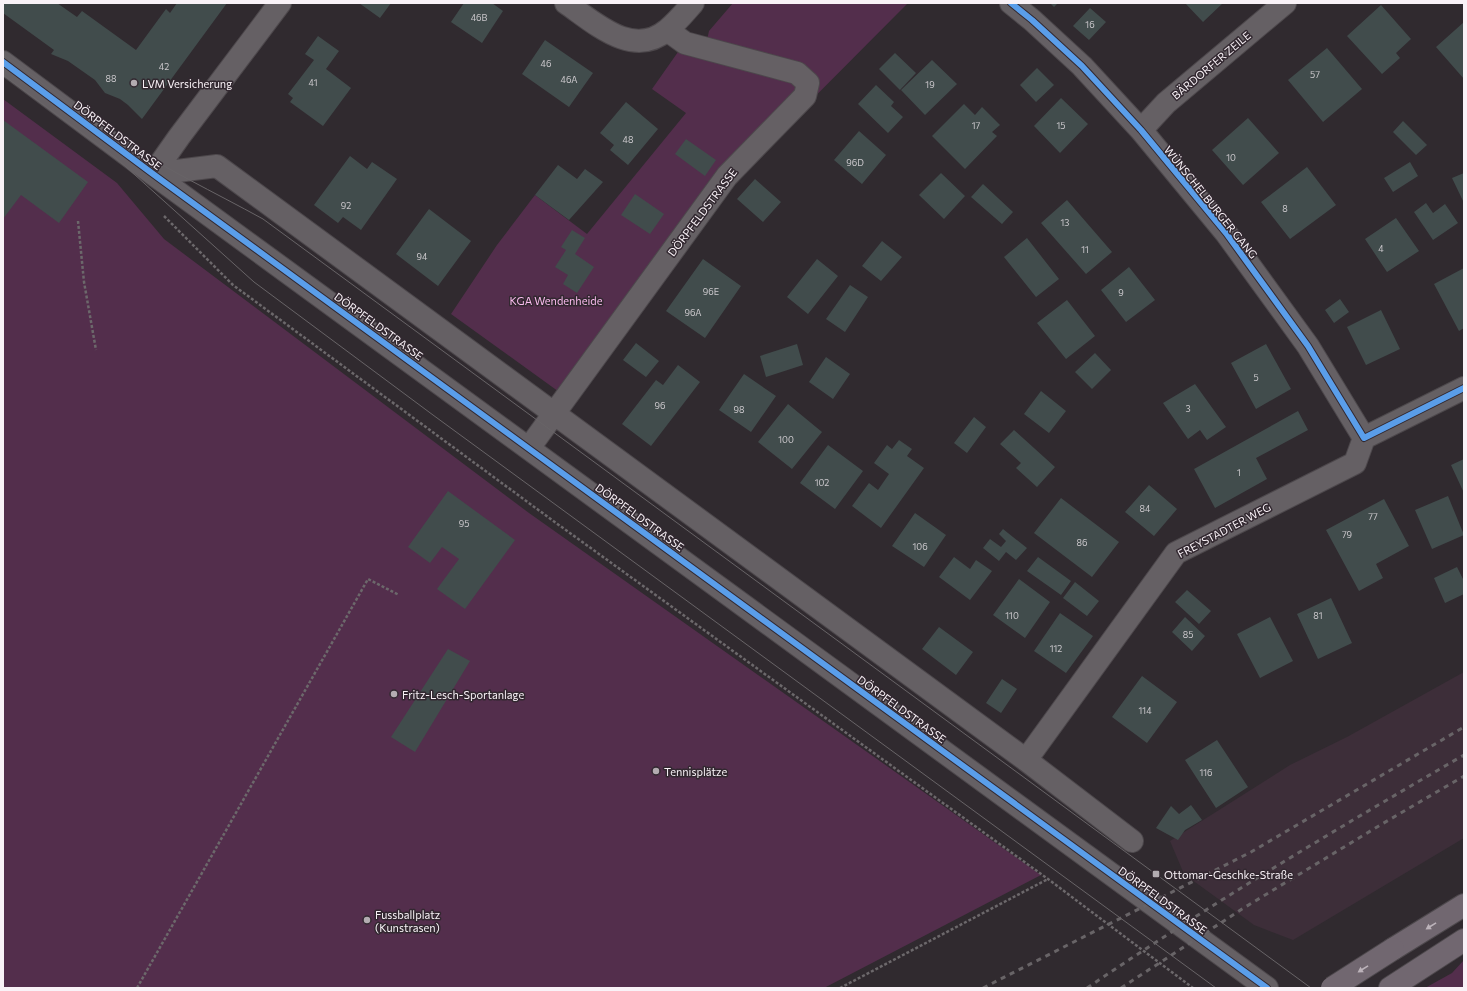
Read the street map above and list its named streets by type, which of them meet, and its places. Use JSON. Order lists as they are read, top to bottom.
{
  "streets": {
    "street": [
      "BÄRDORFER ZEILE",
      "DÖRPFELDSTRASSE",
      "WÜNSCHELBURGER GANG",
      "FREYSTADTER WEG"
    ]
  },
  "crossings": [
    ["BÄRDORFER ZEILE", "WÜNSCHELBURGER GANG"],
    ["DÖRPFELDSTRASSE", "FREYSTADTER WEG"],
    ["WÜNSCHELBURGER GANG", "FREYSTADTER WEG"]
  ],
  "parks": ["KGA Wendenheide"],
  "places": {
    "other": [
      "LVM Versicherung",
      "Fritz-Lesch-Sportanlage",
      "Tennisplätze",
      "Fussballplatz (Kunstrasen)"
    ],
    "transit": ["Ottomar-Geschke-Straße"]
  },
  "house_numbers": [
    "46B",
    "16",
    "46",
    "42",
    "57",
    "88",
    "46A",
    "41",
    "19",
    "17",
    "15",
    "48",
    "10",
    "96D",
    "92",
    "8",
    "13",
    "4",
    "11",
    "94",
    "96E",
    "9",
    "96A",
    "5",
    "96",
    "3",
    "98",
    "100",
    "1",
    "102",
    "84",
    "77",
    "95",
    "79",
    "86",
    "106",
    "110",
    "81",
    "85",
    "112",
    "114",
    "116"
  ]
}
